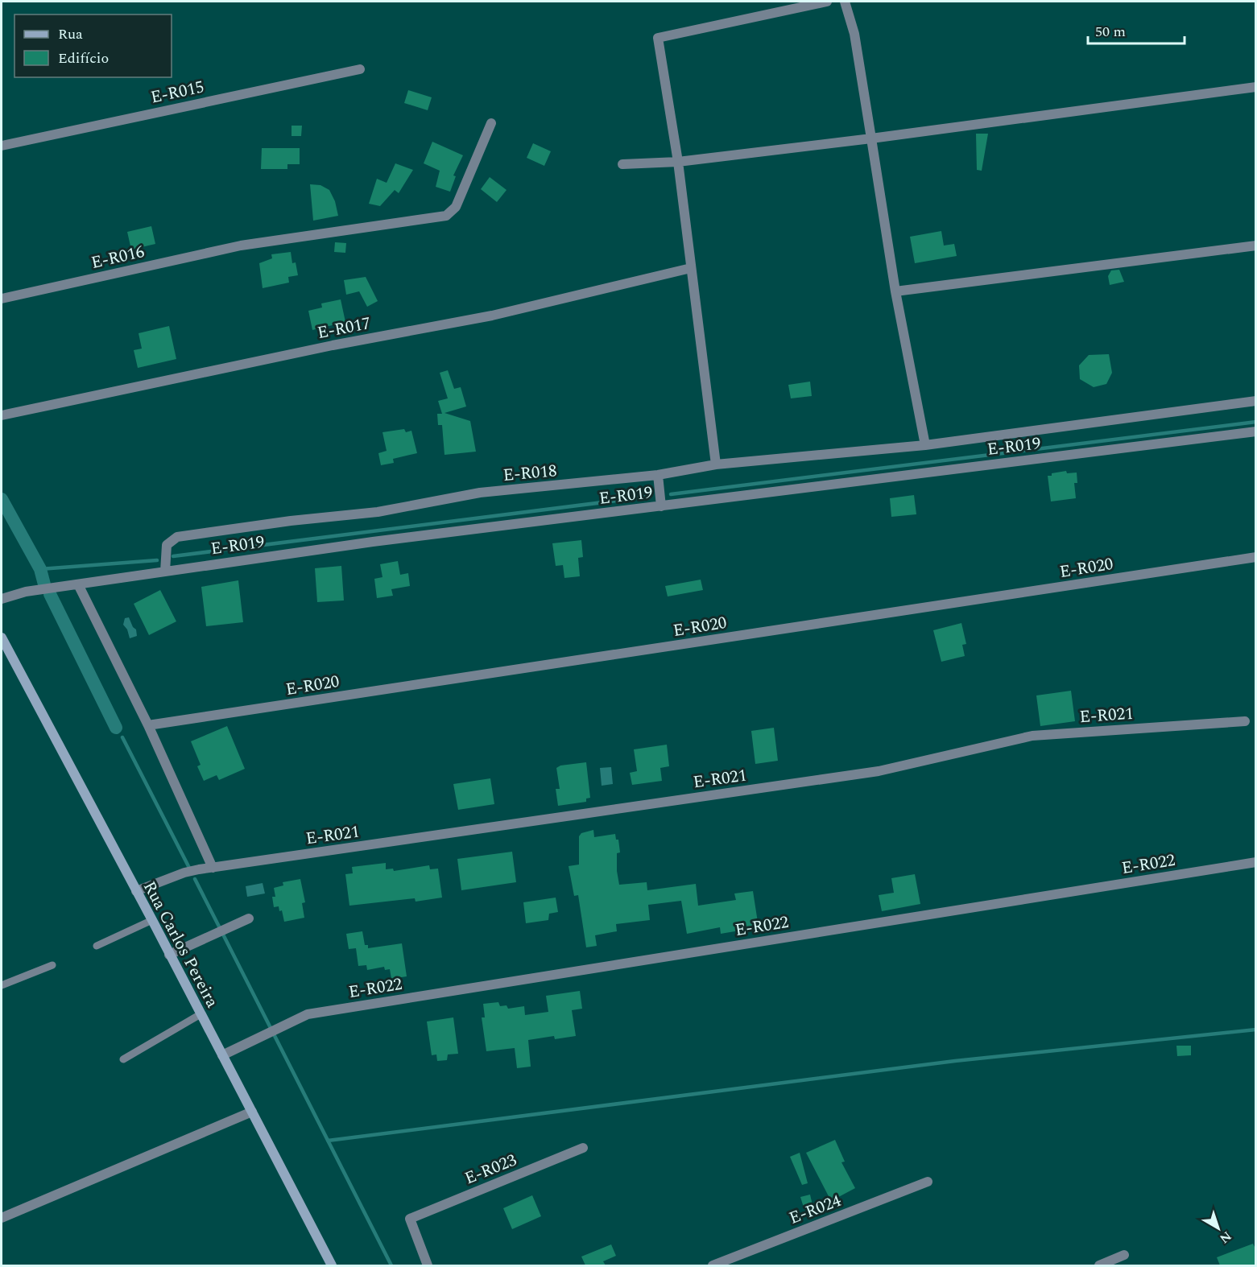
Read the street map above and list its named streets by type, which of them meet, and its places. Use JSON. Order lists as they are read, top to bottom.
{
  "streets": {
    "street": [
      "E-R015",
      "E-R016",
      "E-R017",
      "E-R019",
      "E-R018",
      "E-R020",
      "E-R021",
      "E-R022",
      "Rua Carlos Pereira",
      "E-R023",
      "E-R024"
    ]
  },
  "crossings": [
    ["E-R019", "E-R018"],
    ["E-R021", "Rua Carlos Pereira"],
    ["E-R022", "Rua Carlos Pereira"]
  ],
  "legend": ["Rua", "Edifício"],
  "scale_bar": "50 m",
  "north": "bottom right"
}
